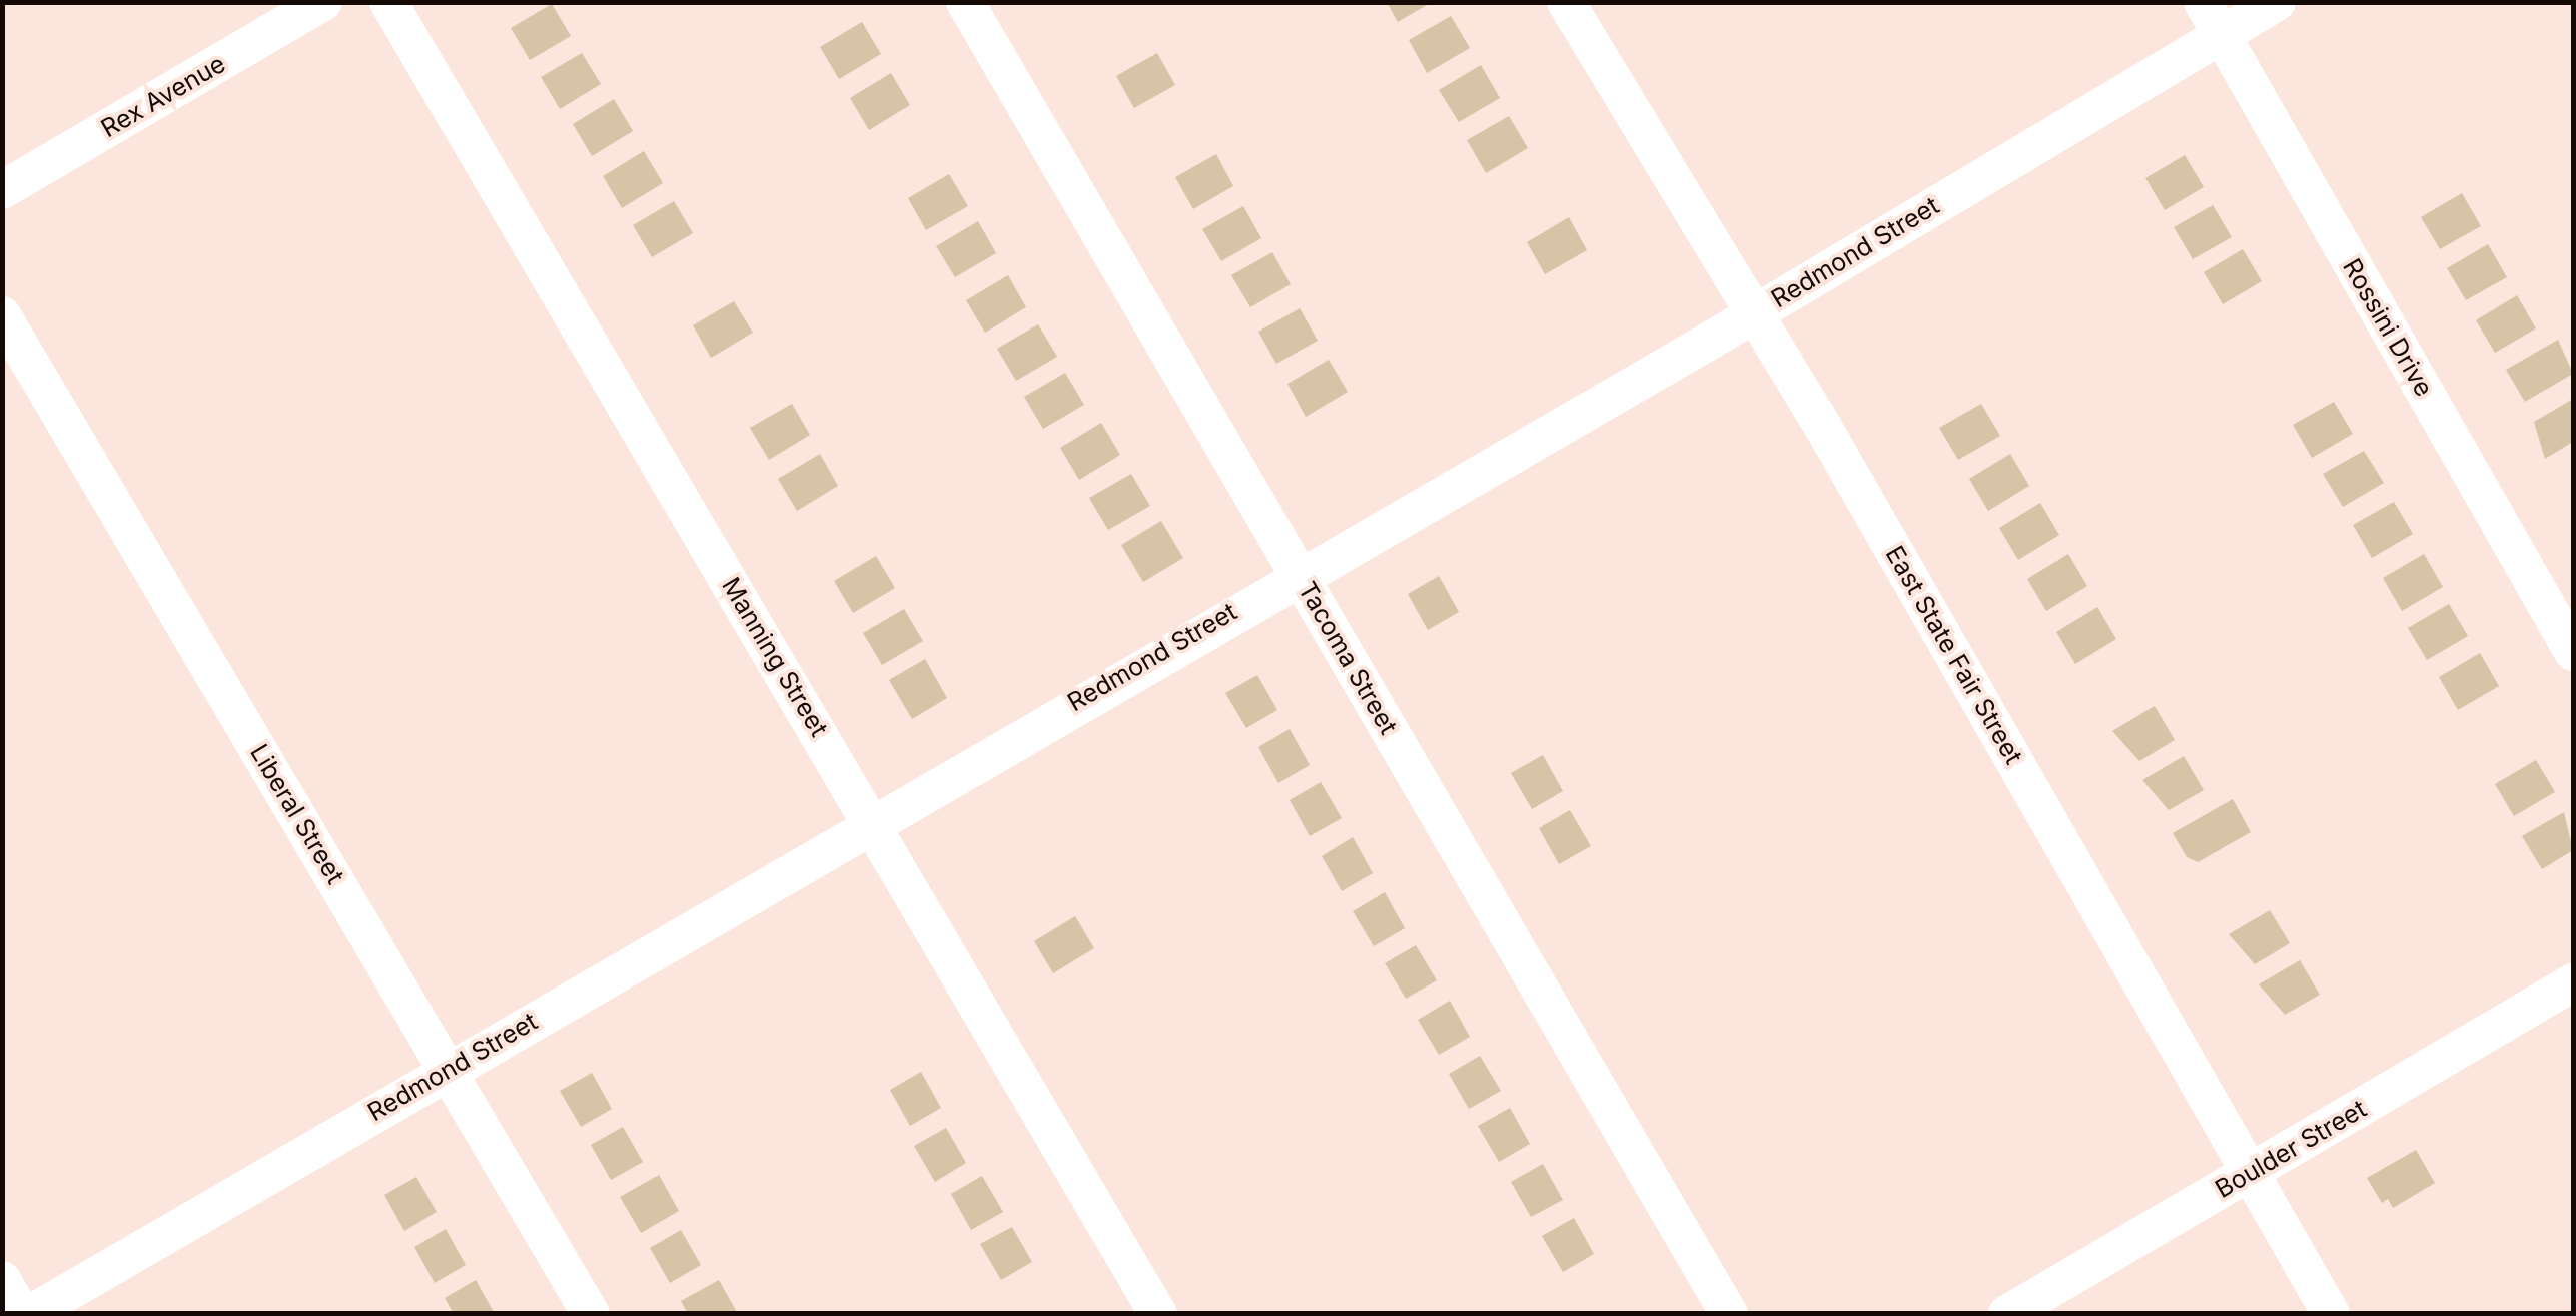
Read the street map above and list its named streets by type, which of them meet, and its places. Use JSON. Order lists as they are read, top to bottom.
{
  "streets": {
    "street": [
      "Rex Avenue",
      "Redmond Street",
      "Rossini Drive",
      "East State Fair Street",
      "Manning Street",
      "Tacoma Street",
      "Liberal Street",
      "Boulder Street"
    ]
  },
  "crossings": [
    ["Redmond Street", "Rossini Drive"],
    ["Redmond Street", "East State Fair Street"],
    ["Redmond Street", "Manning Street"],
    ["Redmond Street", "Tacoma Street"],
    ["Redmond Street", "Liberal Street"],
    ["East State Fair Street", "Boulder Street"]
  ]
}
